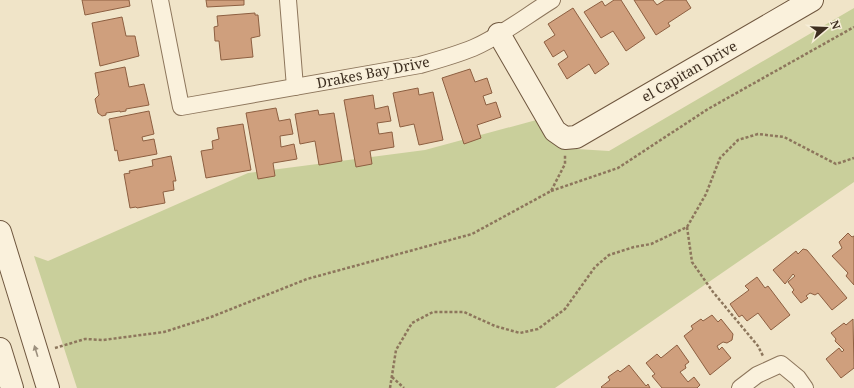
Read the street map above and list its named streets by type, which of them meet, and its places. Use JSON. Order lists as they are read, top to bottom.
{
  "streets": {
    "street": ["el Capitan Drive", "Drakes Bay Drive"]
  },
  "north": "right"
}
